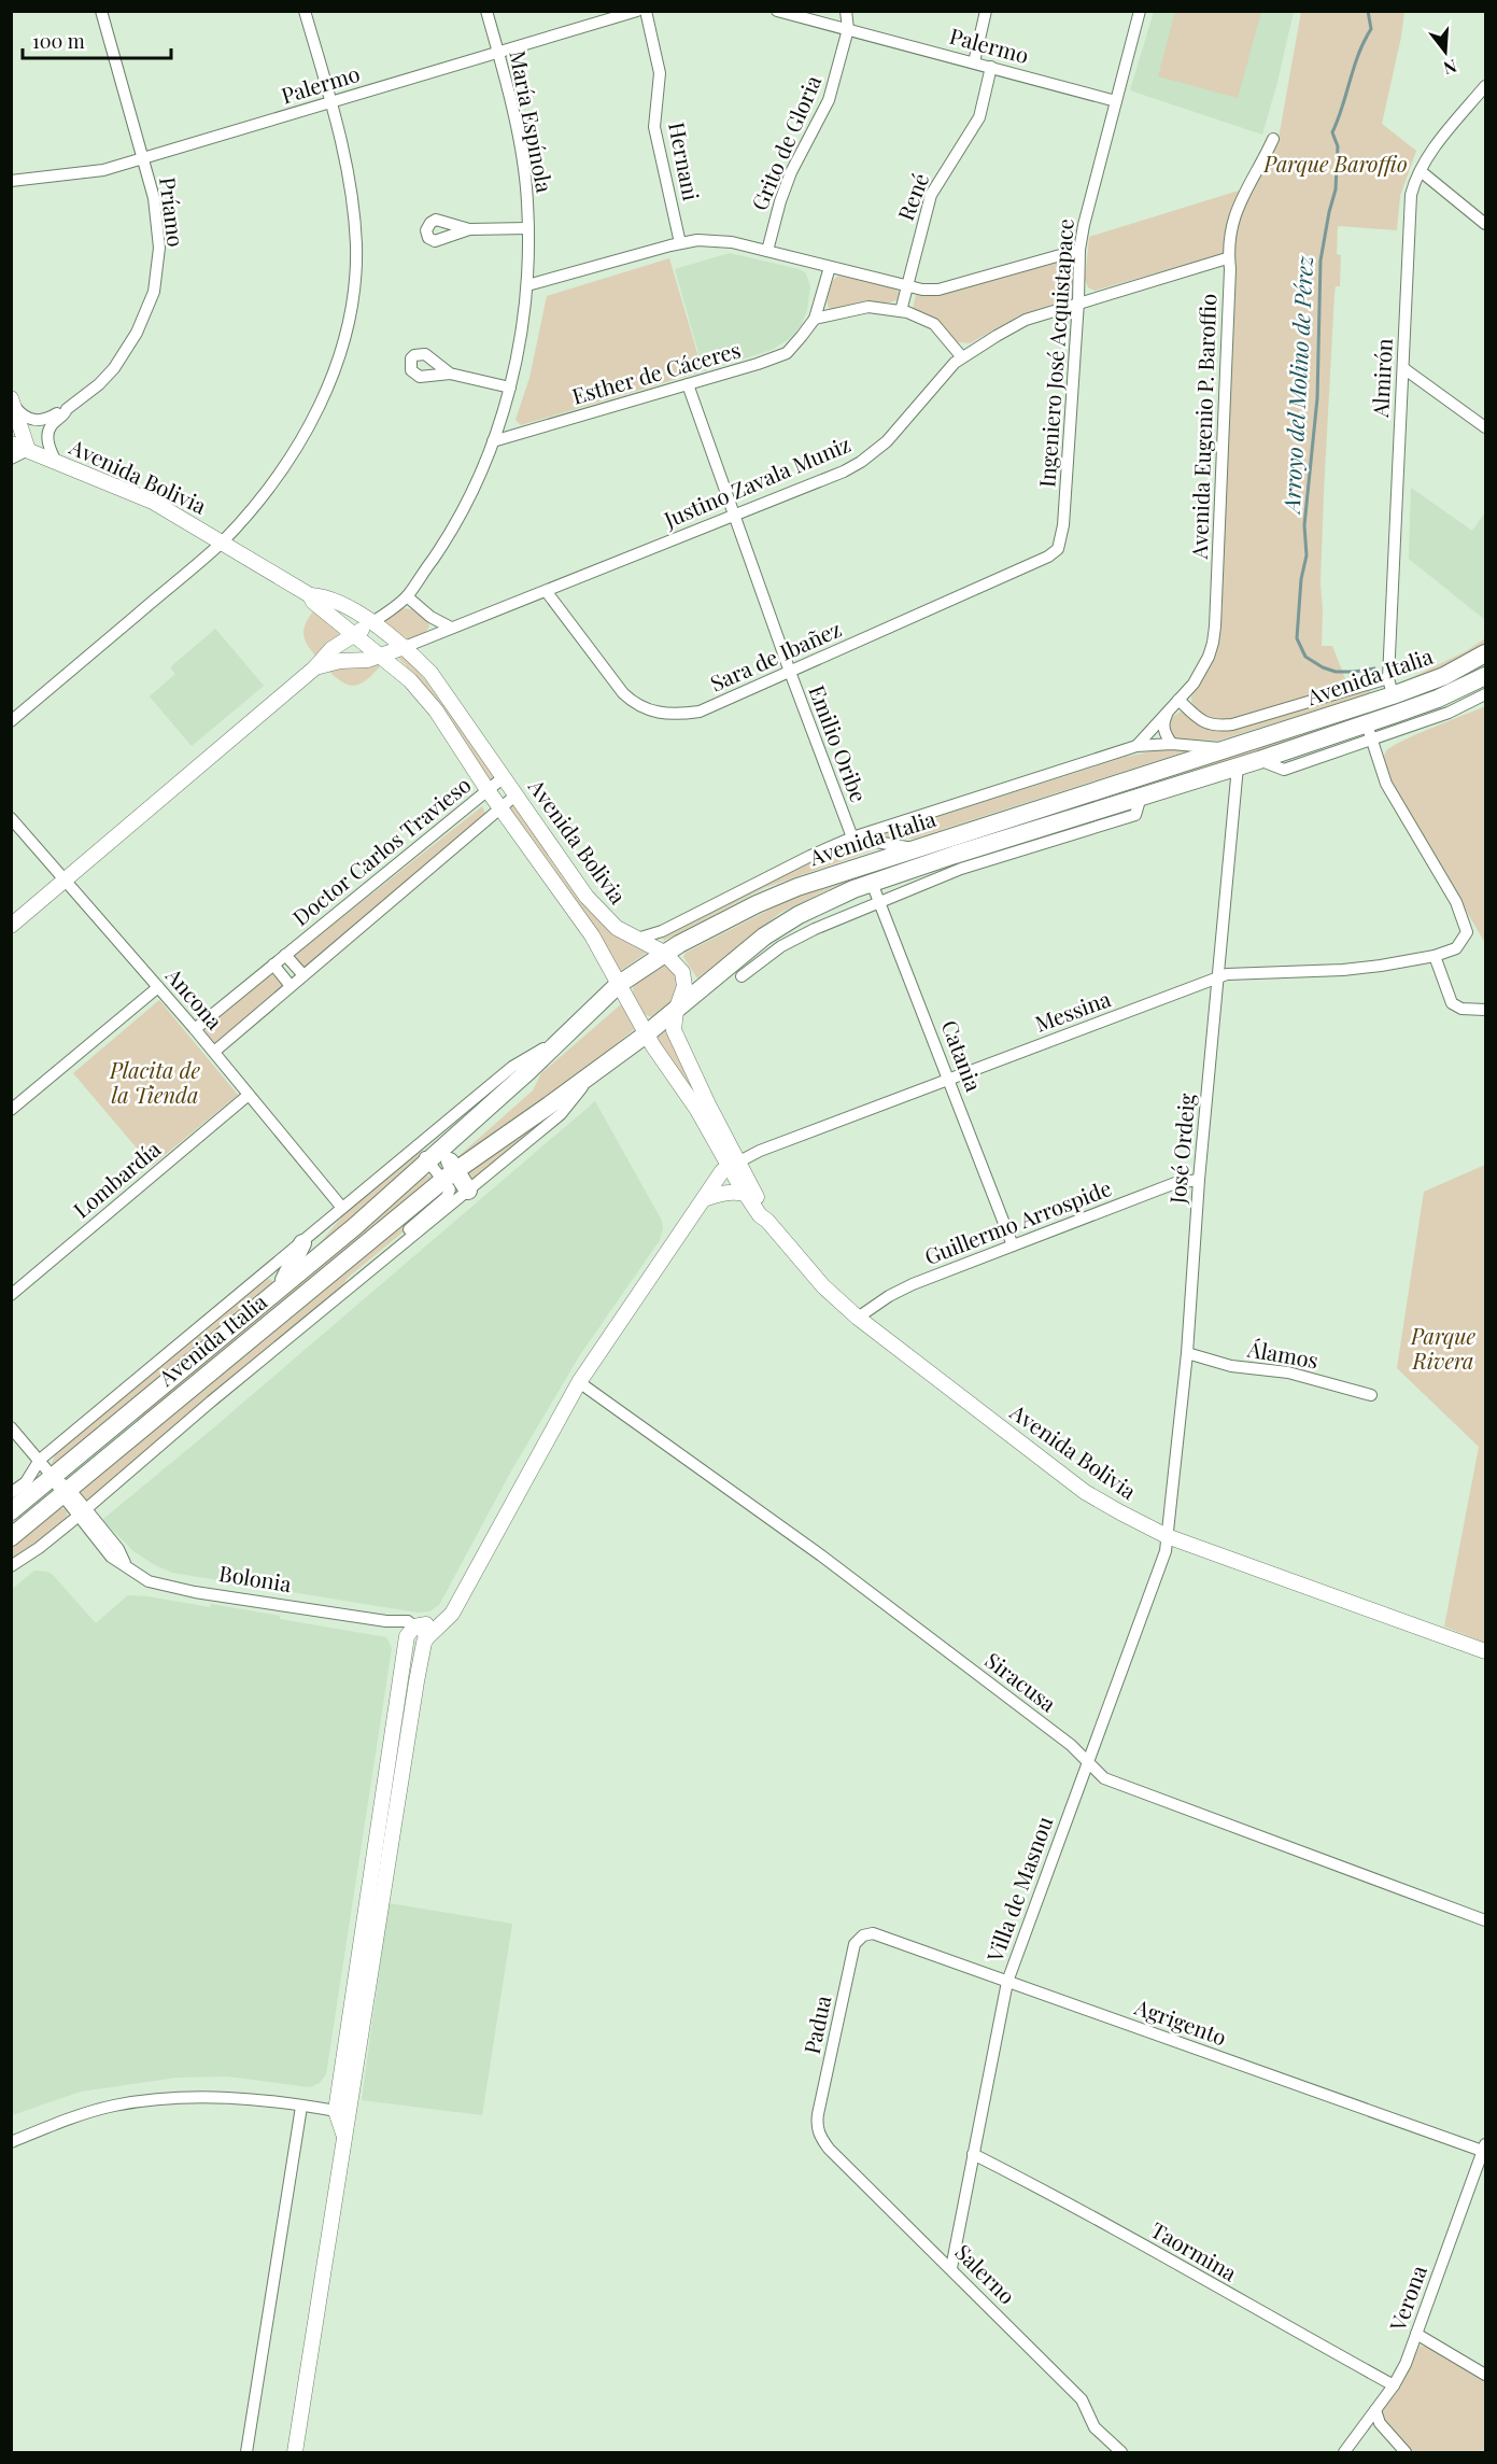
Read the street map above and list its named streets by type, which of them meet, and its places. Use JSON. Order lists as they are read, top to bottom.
{
  "streets": {
    "main road": ["Avenida Italia"],
    "street": [
      "Palermo",
      "María Espínola",
      "Grito de Gloria",
      "Hernani",
      "René",
      "Príamo",
      "Ingeniero José Acquistapace",
      "Esther de Cáceres",
      "Almirón",
      "Avenida Eugenio P. Baroffio",
      "Avenida Bolivia",
      "Justino Zavala Muniz",
      "Sara de Ibañez",
      "Emilio Oribe",
      "Doctor Carlos Travieso",
      "Ancona",
      "Messina",
      "Catania",
      "José Ordeig",
      "Lombardía",
      "Guillermo Arrospide",
      "Álamos",
      "Bolonia",
      "Siracusa",
      "Villa de Masnou",
      "Agrigento",
      "Padua",
      "Taormina",
      "Salerno",
      "Verona"
    ]
  },
  "crossings": [
    ["Palermo", "María Espínola"],
    ["Palermo", "Grito de Gloria"],
    ["Palermo", "René"],
    ["Palermo", "Príamo"],
    ["Palermo", "Ingeniero José Acquistapace"],
    ["María Espínola", "Esther de Cáceres"],
    ["María Espínola", "Avenida Bolivia"],
    ["Príamo", "Avenida Bolivia"],
    ["Ingeniero José Acquistapace", "Justino Zavala Muniz"],
    ["Ingeniero José Acquistapace", "Sara de Ibañez"],
    ["Esther de Cáceres", "Emilio Oribe"],
    ["Almirón", "Avenida Italia"],
    ["Avenida Eugenio P. Baroffio", "Justino Zavala Muniz"],
    ["Avenida Eugenio P. Baroffio", "Avenida Italia"],
    ["Avenida Bolivia", "Justino Zavala Muniz"],
    ["Avenida Bolivia", "Avenida Italia"],
    ["Avenida Bolivia", "Doctor Carlos Travieso"],
    ["Avenida Bolivia", "Messina"],
    ["Avenida Bolivia", "José Ordeig"],
    ["Avenida Bolivia", "Guillermo Arrospide"],
    ["Avenida Bolivia", "Villa de Masnou"],
    ["Justino Zavala Muniz", "Sara de Ibañez"],
    ["Justino Zavala Muniz", "Emilio Oribe"],
    ["Sara de Ibañez", "Emilio Oribe"],
    ["Avenida Italia", "Emilio Oribe"],
    ["Avenida Italia", "Ancona"],
    ["Avenida Italia", "Catania"],
    ["Avenida Italia", "José Ordeig"],
    ["Avenida Italia", "Bolonia"],
    ["Doctor Carlos Travieso", "Ancona"],
    ["Ancona", "Lombardía"],
    ["Messina", "Catania"],
    ["Messina", "José Ordeig"],
    ["Catania", "Guillermo Arrospide"],
    ["José Ordeig", "Guillermo Arrospide"],
    ["José Ordeig", "Álamos"],
    ["José Ordeig", "Villa de Masnou"],
    ["Siracusa", "Villa de Masnou"],
    ["Villa de Masnou", "Agrigento"],
    ["Villa de Masnou", "Taormina"],
    ["Villa de Masnou", "Salerno"],
    ["Agrigento", "Padua"],
    ["Agrigento", "Verona"],
    ["Padua", "Salerno"],
    ["Taormina", "Verona"]
  ],
  "water": ["Arroyo del Molino de Pérez"],
  "parks": ["Parque Baroffio", "Placita de la Tienda", "Parque Rivera"],
  "scale_bar": "100 m",
  "north": "bottom"
}
